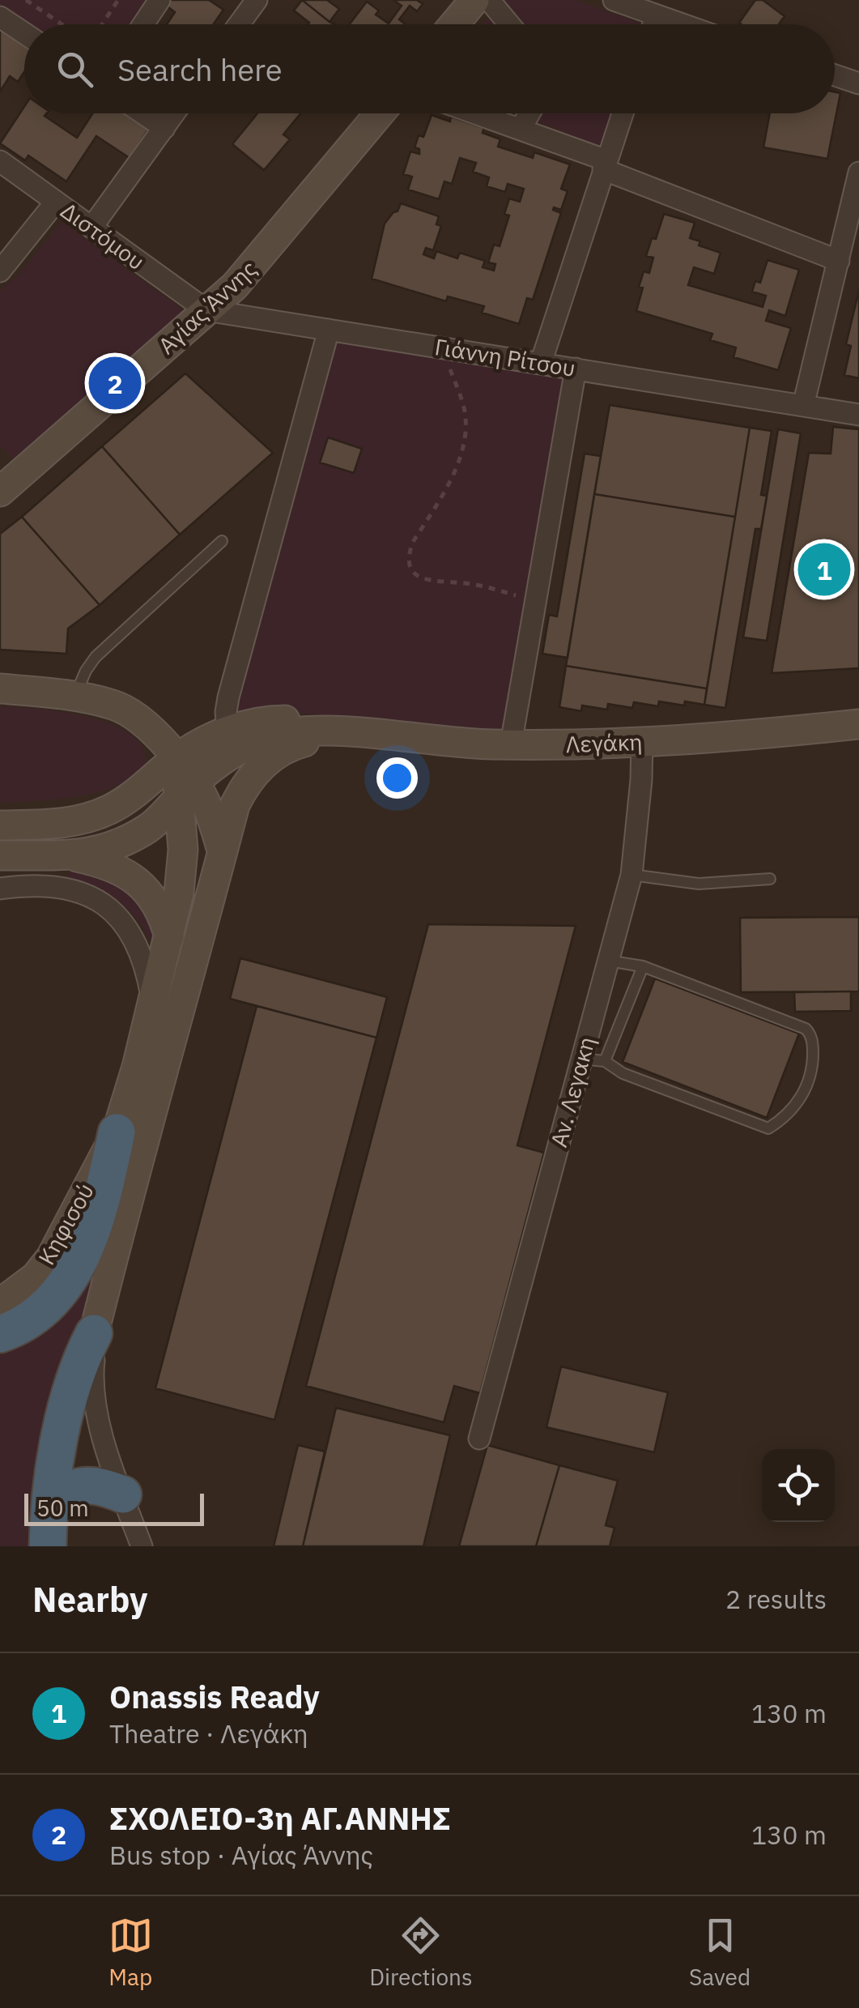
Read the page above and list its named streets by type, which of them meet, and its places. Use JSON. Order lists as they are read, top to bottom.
{
  "streets": {
    "street": [
      "Διστόμου",
      "Αγίας Άννης",
      "Γιάννη Ρίτσου",
      "Λεγάκη",
      "Αν. Λεγακη",
      "Κηφισού"
    ]
  },
  "crossings": [
    ["Διστόμου", "Αγίας Άννης"],
    ["Διστόμου", "Γιάννη Ρίτσου"],
    ["Αγίας Άννης", "Γιάννη Ρίτσου"],
    ["Λεγάκη", "Αν. Λεγακη"]
  ],
  "scale_bar": "50 m",
  "page": {
    "search": "Search here",
    "pins": ["2", "1"],
    "scale": "50 m",
    "heading": ["Nearby", "2 results"],
    "list": [
      {
        "mark": "1",
        "name": "Onassis Ready",
        "note": "Theatre · Λεγάκη",
        "value": "130 m"
      },
      {
        "mark": "2",
        "name": "ΣΧΟΛΕΙΟ-3η ΑΓ.ΑΝΝΗΣ",
        "note": "Bus stop · Αγίας Άννης",
        "value": "130 m"
      }
    ],
    "nav": ["Map", "Directions", "Saved"]
  }
}
